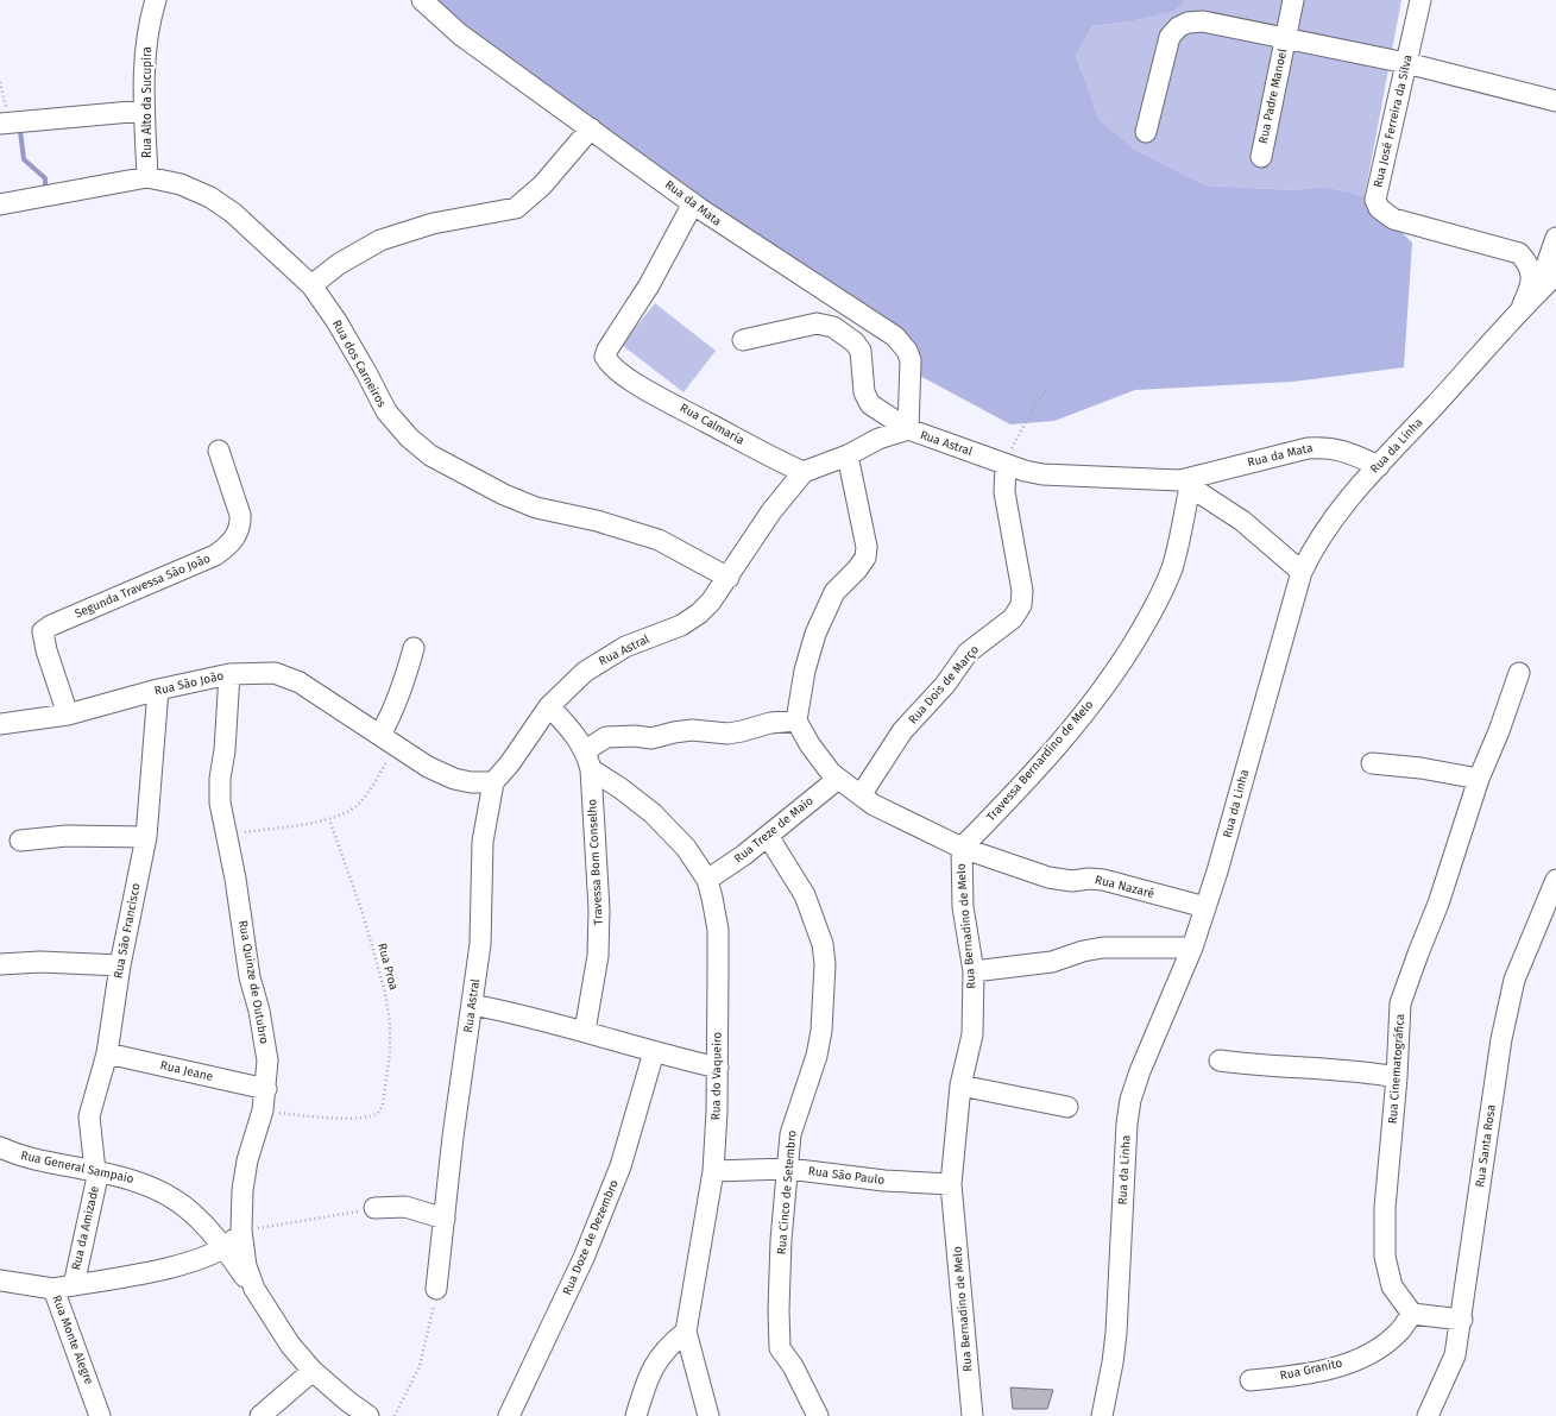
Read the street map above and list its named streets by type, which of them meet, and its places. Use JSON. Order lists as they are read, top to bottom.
{
  "streets": {
    "street": [
      "Rua Padre Manoel",
      "Rua Alto da Sucupira",
      "Rua José Ferreira da Silva",
      "Rua da Mata",
      "Rua dos Carneiros",
      "Rua Calmaria",
      "Rua Astral",
      "Rua da Linha",
      "Segunda Travessa São João",
      "Rua São João",
      "Rua Dois de Março",
      "Travessa Bernardino de Melo",
      "Rua Treze de Maio",
      "Travessa Bom Conselho",
      "Rua Nazaré",
      "Rua Bernadino de Melo",
      "Rua São Francisco",
      "Rua Quinze de Outubro",
      "Rua Cinematográfica",
      "Rua Jeane",
      "Rua do Vaqueiro",
      "Rua Santa Rosa",
      "Rua General Sampaio",
      "Rua São Paulo",
      "Rua Cinco de Setembro",
      "Rua da Amizade",
      "Rua Doze de Dezembro",
      "Rua Monte Alegre",
      "Rua Granito"
    ],
    "path": ["Rua Proa"]
  },
  "crossings": [
    ["Rua Alto da Sucupira", "Rua dos Carneiros"],
    ["Rua José Ferreira da Silva", "Rua da Linha"],
    ["Rua da Mata", "Rua Calmaria"],
    ["Rua da Mata", "Rua Astral"],
    ["Rua da Mata", "Rua da Linha"],
    ["Rua da Mata", "Travessa Bernardino de Melo"],
    ["Rua dos Carneiros", "Rua Astral"],
    ["Rua Calmaria", "Rua Astral"],
    ["Rua Astral", "Rua São João"],
    ["Rua Astral", "Rua Dois de Março"],
    ["Rua Astral", "Travessa Bernardino de Melo"],
    ["Rua da Linha", "Rua Nazaré"],
    ["Segunda Travessa São João", "Rua São João"],
    ["Rua São João", "Rua São Francisco"],
    ["Rua São João", "Rua Quinze de Outubro"],
    ["Rua Dois de Março", "Rua Bernadino de Melo"],
    ["Travessa Bernardino de Melo", "Rua Nazaré"],
    ["Travessa Bernardino de Melo", "Rua Bernadino de Melo"],
    ["Rua Treze de Maio", "Rua Bernadino de Melo"],
    ["Rua Treze de Maio", "Rua do Vaqueiro"],
    ["Rua Treze de Maio", "Rua Cinco de Setembro"],
    ["Travessa Bom Conselho", "Rua do Vaqueiro"],
    ["Rua Nazaré", "Rua Bernadino de Melo"],
    ["Rua Bernadino de Melo", "Rua São Paulo"],
    ["Rua São Francisco", "Rua Jeane"],
    ["Rua São Francisco", "Rua General Sampaio"],
    ["Rua São Francisco", "Rua da Amizade"],
    ["Rua Proa", "Rua Quinze de Outubro"],
    ["Rua Quinze de Outubro", "Rua Jeane"],
    ["Rua Quinze de Outubro", "Rua General Sampaio"],
    ["Rua Cinematográfica", "Rua Granito"],
    ["Rua do Vaqueiro", "Rua São Paulo"],
    ["Rua General Sampaio", "Rua da Amizade"],
    ["Rua São Paulo", "Rua Cinco de Setembro"]
  ]
}
